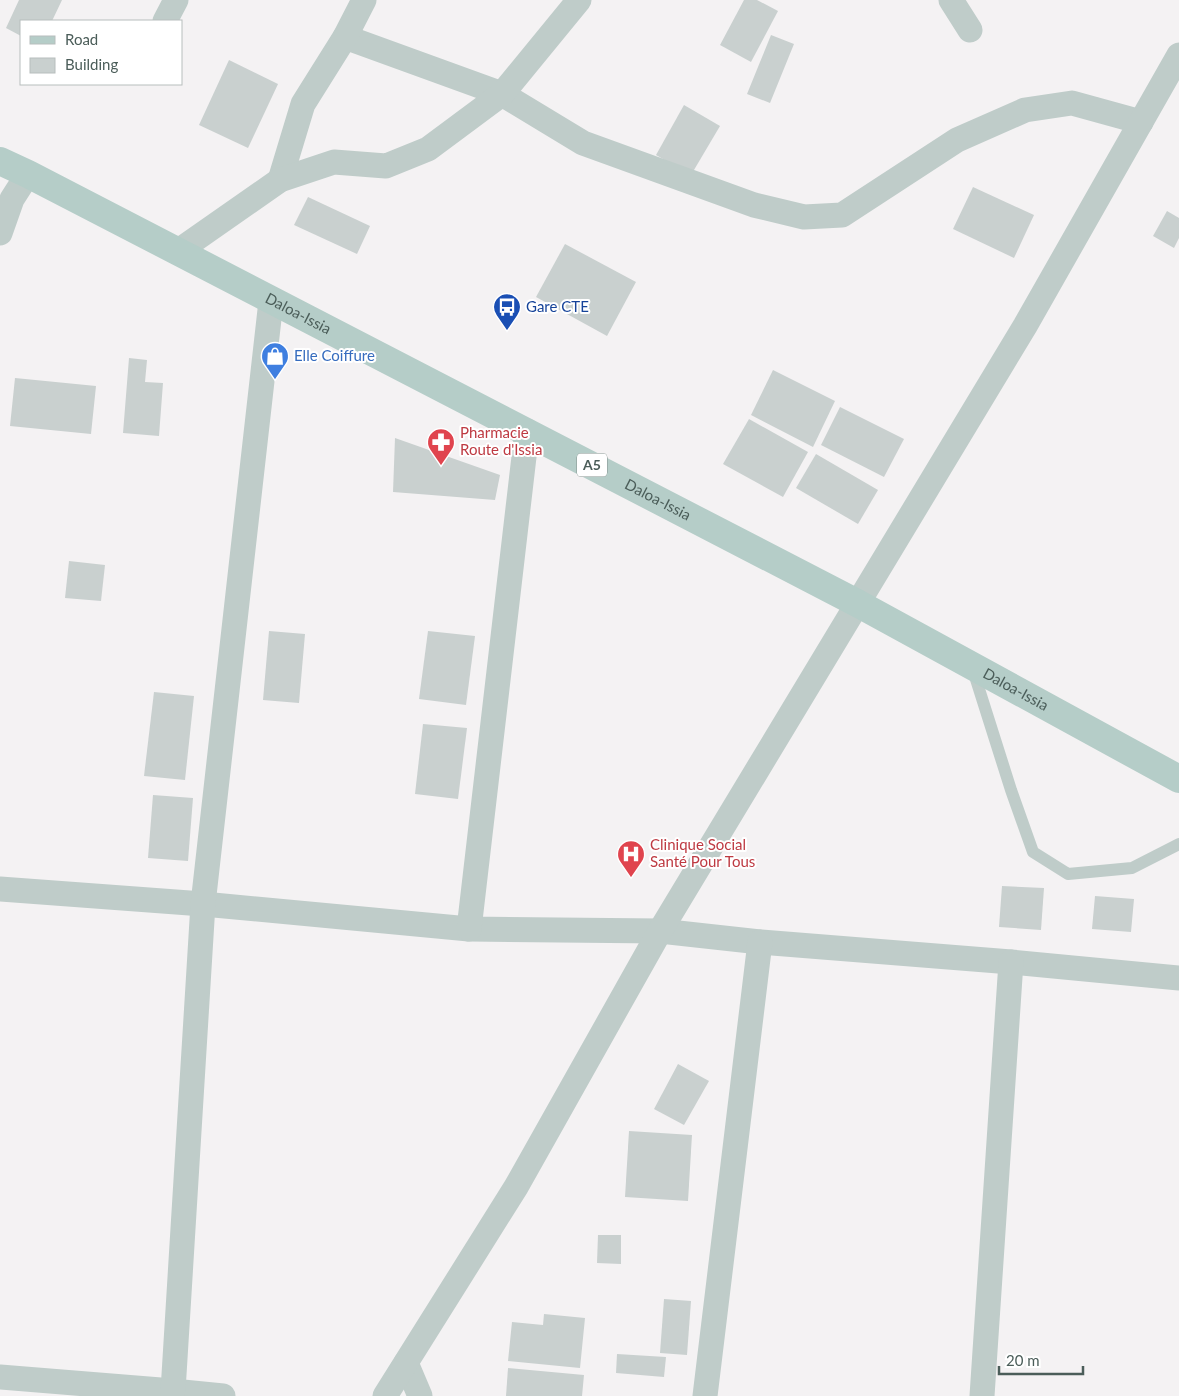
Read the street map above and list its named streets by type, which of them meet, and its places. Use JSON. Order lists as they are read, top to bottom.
{
  "streets": {
    "main road": ["Daloa-Issia", "A5"]
  },
  "places": {
    "bus stop": ["Gare CTE"],
    "shop": ["Elle Coiffure"],
    "pharmacy": ["Pharmacie Route d'Issia"],
    "hospital": ["Clinique Social Santé Pour Tous"]
  },
  "legend": ["Road", "Building"],
  "scale_bar": "20 m"
}
